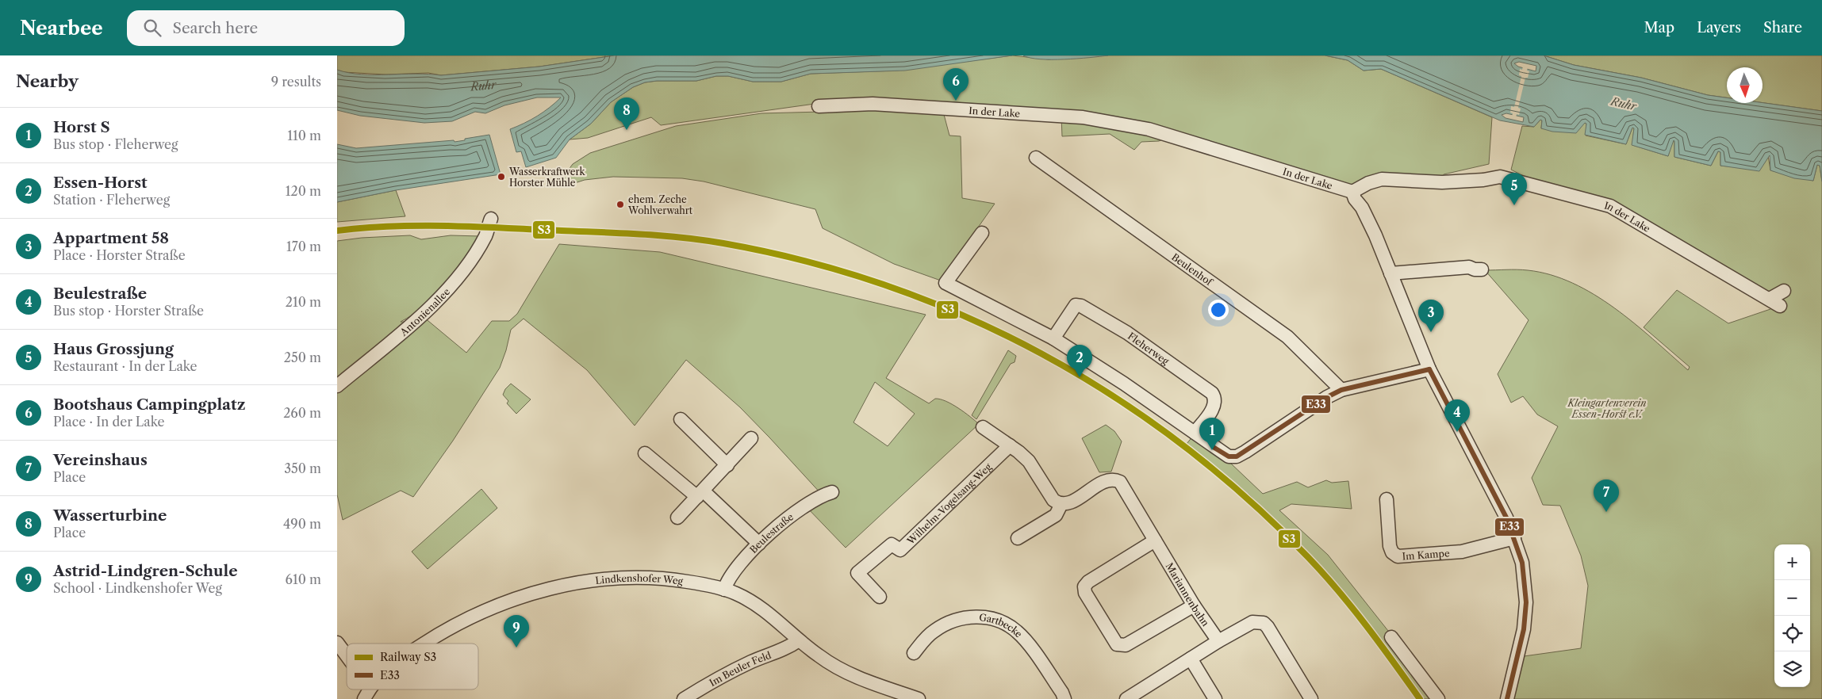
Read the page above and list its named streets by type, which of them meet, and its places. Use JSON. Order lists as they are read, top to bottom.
{
  "streets": {
    "street": [
      "In der Lake",
      "Beulenhof",
      "Antonienallee",
      "Fleherweg",
      "Wilhelm-Vogelsang-Weg",
      "Beulestraße",
      "Im Kampe",
      "Lindkenshofer Weg",
      "Mariannenbahn",
      "Gartbecke",
      "Im Beuler Feld"
    ]
  },
  "crossings": [
    ["Beulestraße", "Lindkenshofer Weg"],
    ["Lindkenshofer Weg", "Im Beuler Feld"]
  ],
  "water": ["Ruhr"],
  "parks": ["Kleingartenverein Essen-Horst e.V."],
  "places": ["Wasserkraftwerk Horster Mühle", "ehem. Zeche Wohlverwahrt"],
  "lines": ["rail line S3", "transit line E33"],
  "legend": ["Railway S3", "E33"],
  "north": "bottom",
  "page": {
    "header": "Nearbee",
    "search": "Search here",
    "nav": ["Map", "Layers", "Share"],
    "heading": ["Nearby", "9 results"],
    "pins": [
      "6",
      "8",
      "5",
      "3",
      "2",
      "4",
      "1",
      "7",
      "9"
    ],
    "list": [
      {
        "mark": "1",
        "name": "Horst S",
        "note": "Bus stop · Fleherweg",
        "value": "110 m"
      },
      {
        "mark": "2",
        "name": "Essen-Horst",
        "note": "Station · Fleherweg",
        "value": "120 m"
      },
      {
        "mark": "3",
        "name": "Appartment 58",
        "note": "Place · Horster Straße",
        "value": "170 m"
      },
      {
        "mark": "4",
        "name": "Beulestraße",
        "note": "Bus stop · Horster Straße",
        "value": "210 m"
      },
      {
        "mark": "5",
        "name": "Haus Grossjung",
        "note": "Restaurant · In der Lake",
        "value": "250 m"
      },
      {
        "mark": "6",
        "name": "Bootshaus Campingplatz",
        "note": "Place · In der Lake",
        "value": "260 m"
      },
      {
        "mark": "7",
        "name": "Vereinshaus",
        "note": "Place",
        "value": "350 m"
      },
      {
        "mark": "8",
        "name": "Wasserturbine",
        "note": "Place",
        "value": "490 m"
      },
      {
        "mark": "9",
        "name": "Astrid-Lindgren-Schule",
        "note": "School · Lindkenshofer Weg",
        "value": "610 m"
      }
    ],
    "map_buttons": ["+", "−"]
  }
}
